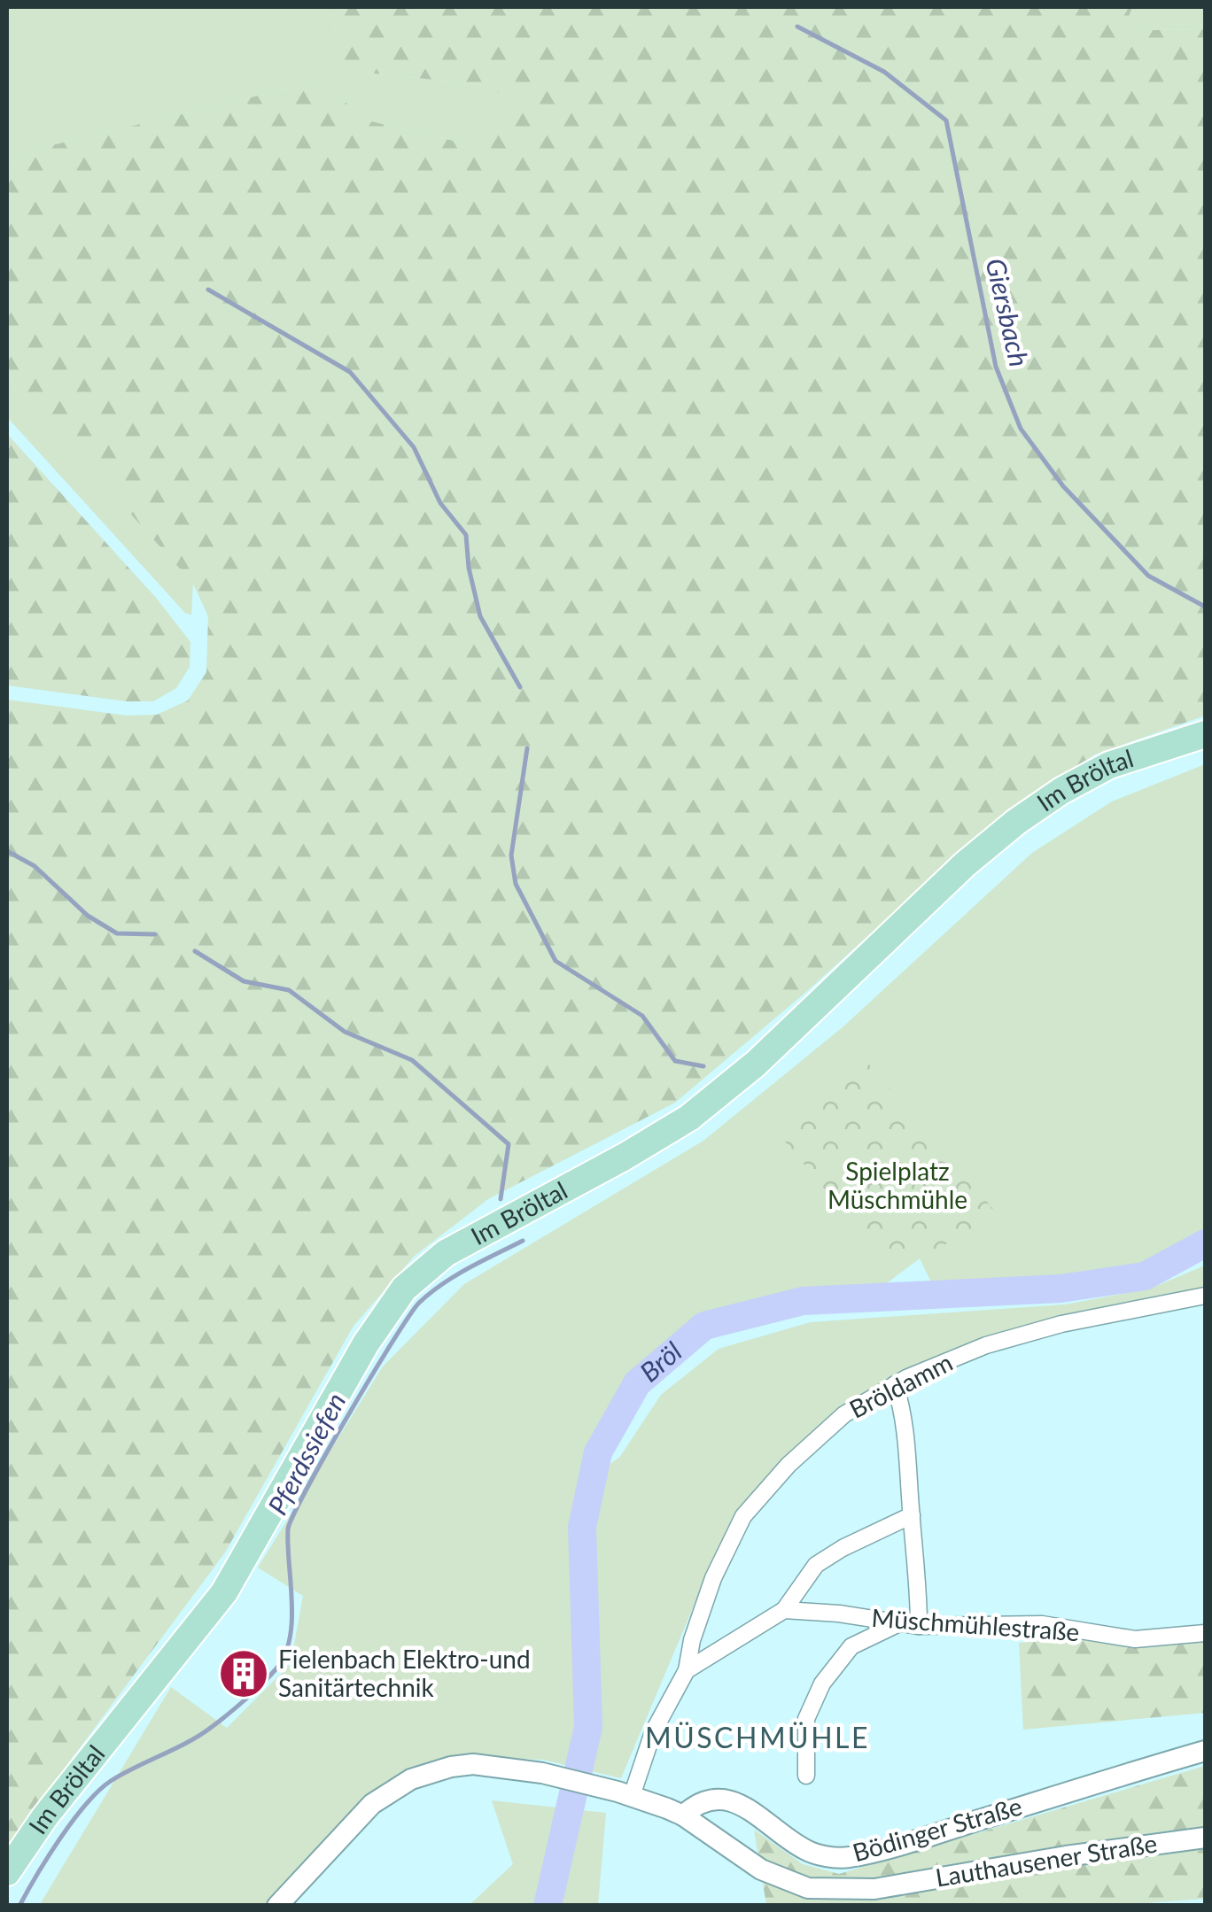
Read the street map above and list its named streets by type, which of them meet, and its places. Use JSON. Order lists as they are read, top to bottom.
{
  "streets": {
    "main road": ["Im Bröltal"],
    "street": [
      "Bröldamm",
      "Müschmühlestraße",
      "Bödinger Straße",
      "Lauthausener Straße"
    ]
  },
  "crossings": [
    ["Bödinger Straße", "Lauthausener Straße"]
  ],
  "districts": ["MÜSCHMÜHLE"],
  "water": ["Giersbach", "Bröl", "Pferdssiefen"],
  "parks": ["Spielplatz Müschmühle"],
  "places": {
    "building": ["Fielenbach Elektro-und Sanitärtechnik"]
  }
}
